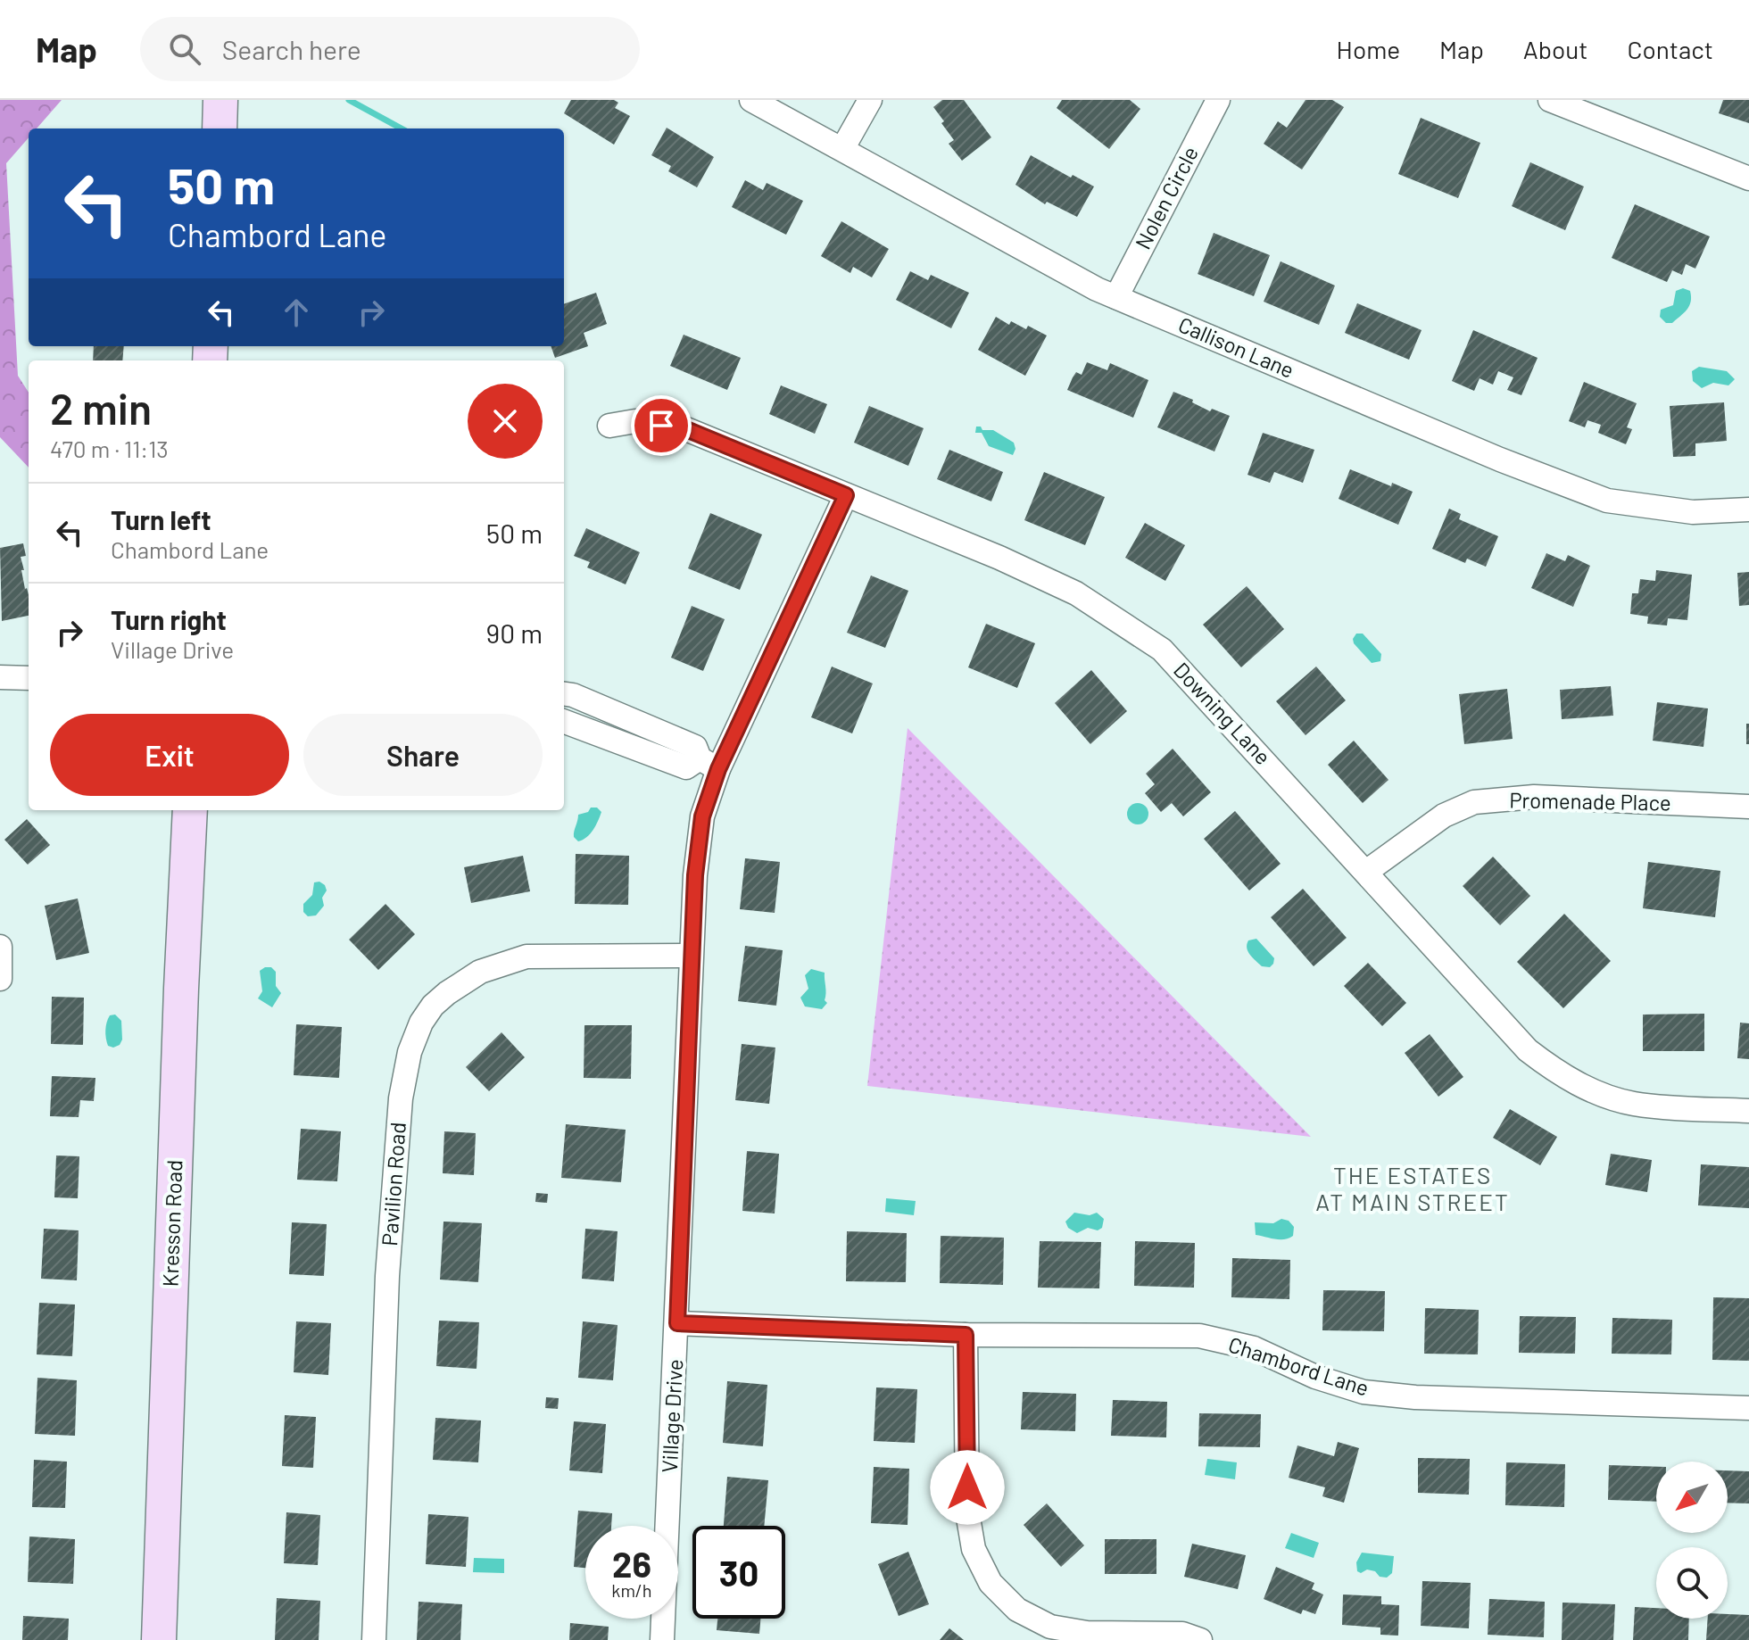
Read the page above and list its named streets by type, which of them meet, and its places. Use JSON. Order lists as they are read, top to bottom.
{
  "streets": {
    "main road": ["Kresson Road"],
    "street": [
      "Nolen Circle",
      "Callison Lane",
      "Downing Lane",
      "Promenade Place",
      "Pavilion Road",
      "Chambord Lane",
      "Village Drive"
    ]
  },
  "crossings": [
    ["Nolen Circle", "Callison Lane"],
    ["Downing Lane", "Promenade Place"],
    ["Downing Lane", "Village Drive"],
    ["Pavilion Road", "Village Drive"],
    ["Chambord Lane", "Village Drive"]
  ],
  "districts": ["THE ESTATES AT MAIN STREET"],
  "north": "bottom left",
  "page": {
    "header": "Map",
    "search": "Search here",
    "nav": [
      "Home",
      "Map",
      "About",
      "Contact"
    ],
    "turn": ["50 m", "Chambord Lane"],
    "heading": ["2 min", "470 m · 11:13"],
    "list": [
      {
        "name": "Turn left",
        "note": "Chambord Lane",
        "value": "50 m"
      },
      {
        "name": "Turn right",
        "note": "Village Drive",
        "value": "90 m"
      }
    ],
    "buttons": ["Exit", "Share"],
    "speed": "26 km/h",
    "limit": "30"
  }
}
